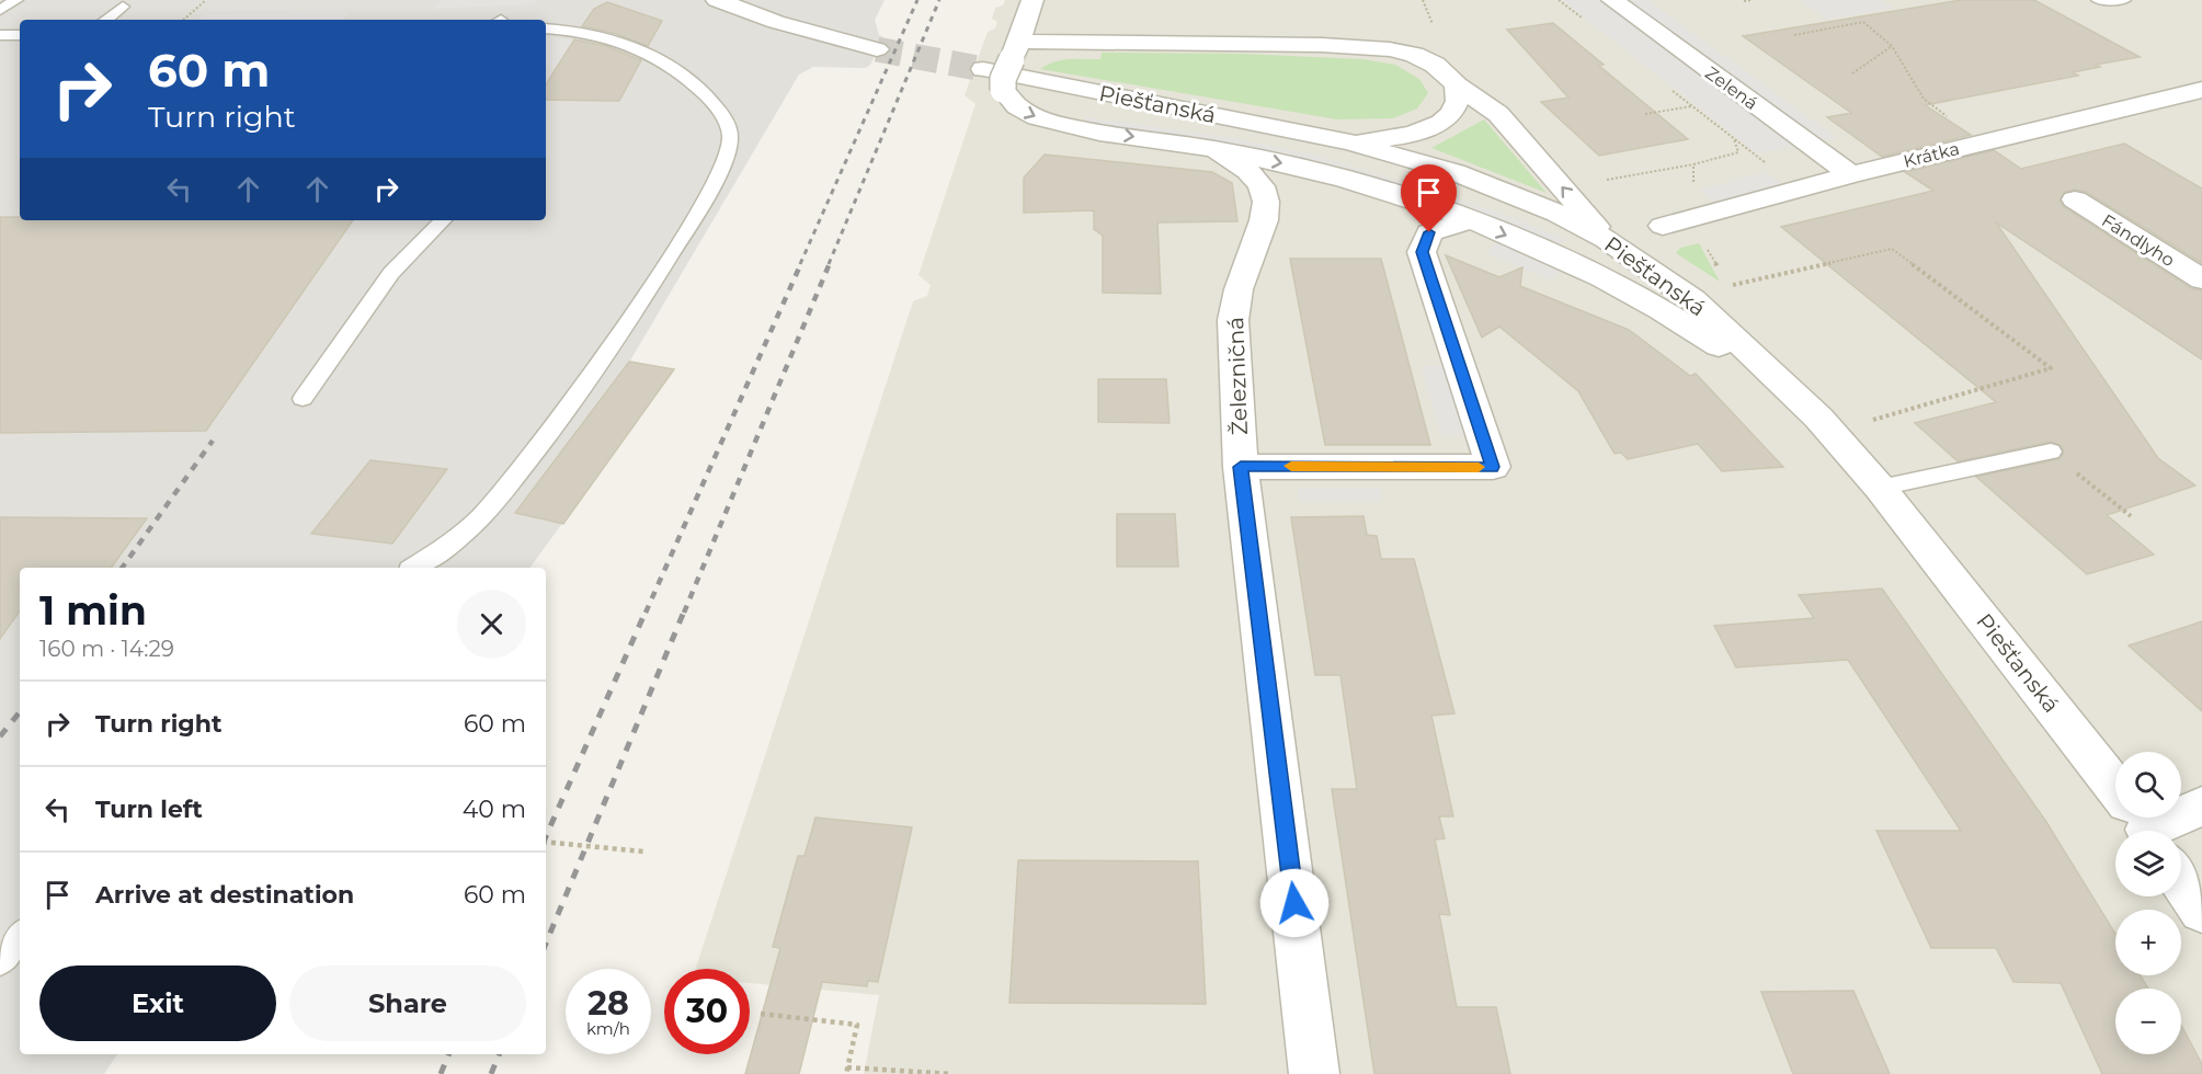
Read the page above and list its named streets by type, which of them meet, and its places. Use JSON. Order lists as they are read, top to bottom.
{
  "streets": {
    "street": [
      "Zelená",
      "Piešťanská",
      "Krátka",
      "Fándlyho",
      "Železničná"
    ]
  },
  "crossings": [
    ["Zelená", "Krátka"]
  ],
  "page": {
    "turn": ["60 m", "Turn right"],
    "heading": ["1 min", "160 m · 14:29"],
    "list": [
      {
        "name": "Turn right",
        "value": "60 m"
      },
      {
        "name": "Turn left",
        "value": "40 m"
      },
      {
        "name": "Arrive at destination",
        "value": "60 m"
      }
    ],
    "map_buttons": ["+", "−"],
    "buttons": ["Exit", "Share"],
    "speed": "28 km/h",
    "limit": "30"
  }
}
